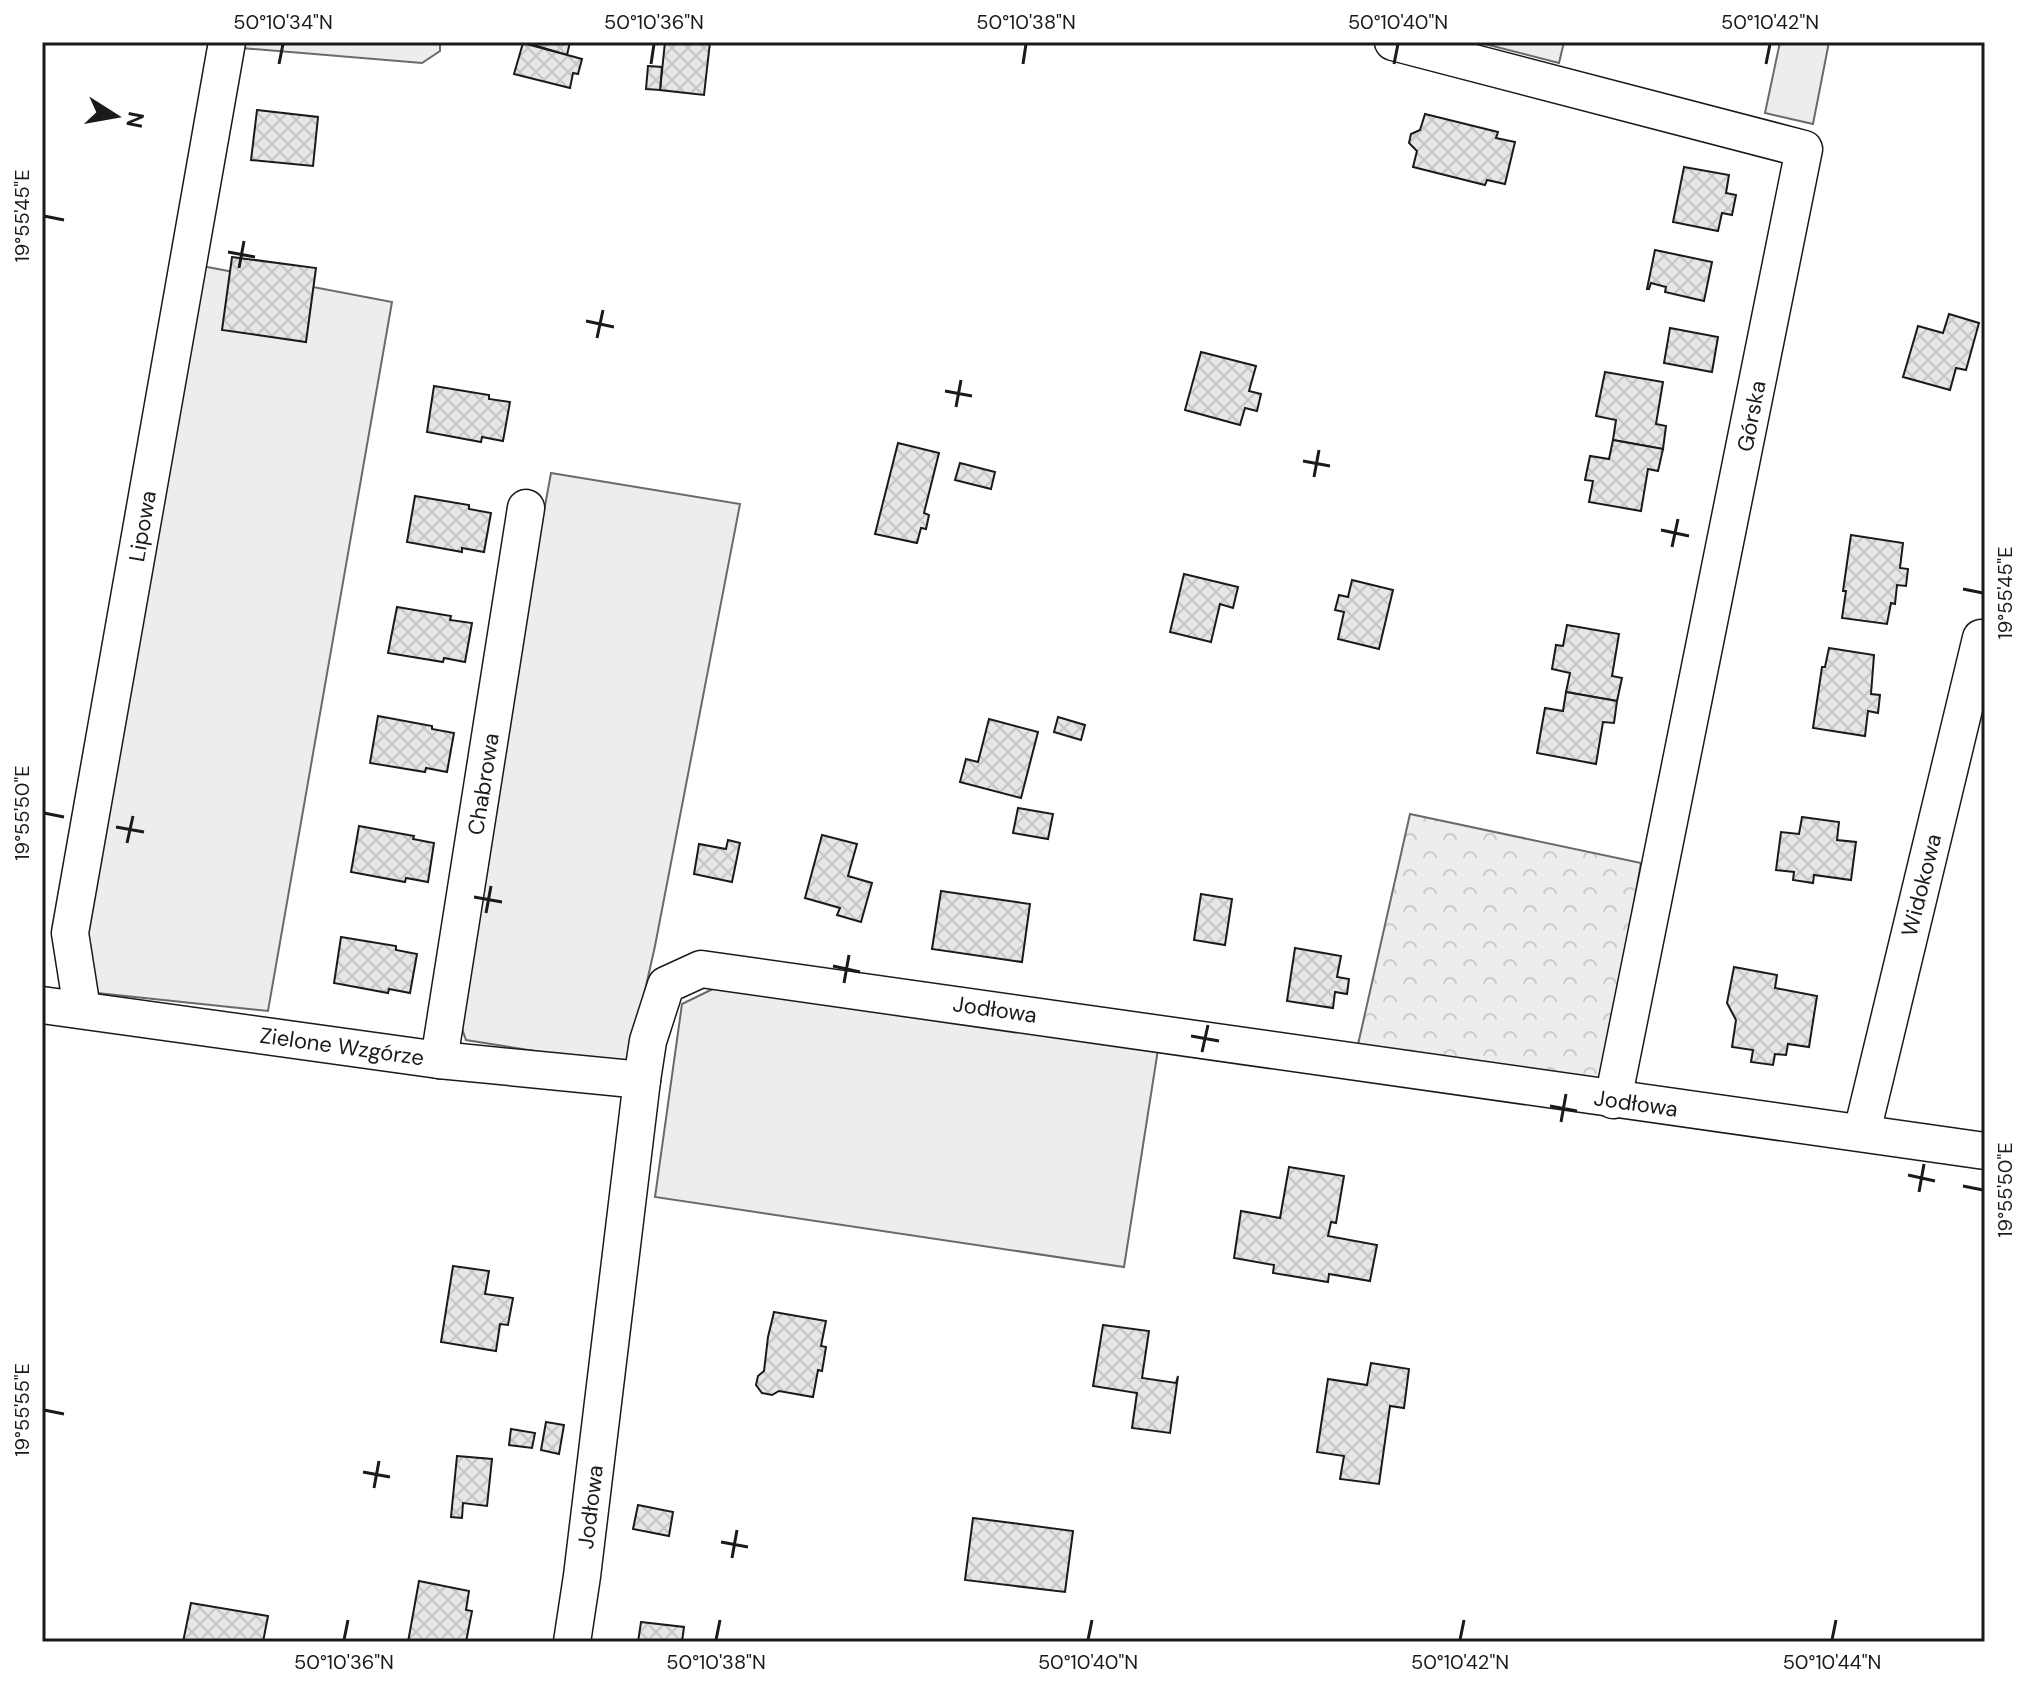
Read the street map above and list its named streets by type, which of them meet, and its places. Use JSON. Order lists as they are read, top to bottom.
{
  "streets": {
    "street": [
      "Górska",
      "Lipowa",
      "Chabrowa",
      "Widokowa",
      "Jodłowa",
      "Zielone Wzgórze"
    ]
  },
  "crossings": [
    ["Górska", "Jodłowa"],
    ["Lipowa", "Zielone Wzgórze"],
    ["Chabrowa", "Zielone Wzgórze"],
    ["Widokowa", "Jodłowa"],
    ["Jodłowa", "Zielone Wzgórze"]
  ],
  "north": "right",
  "coordinates": [
    "50°10'34\"N",
    "50°10'36\"N",
    "50°10'38\"N",
    "50°10'40\"N",
    "50°10'42\"N",
    "19°55'45\"E",
    "19°55'50\"E",
    "19°55'55\"E",
    "50°10'44\"N"
  ]
}
